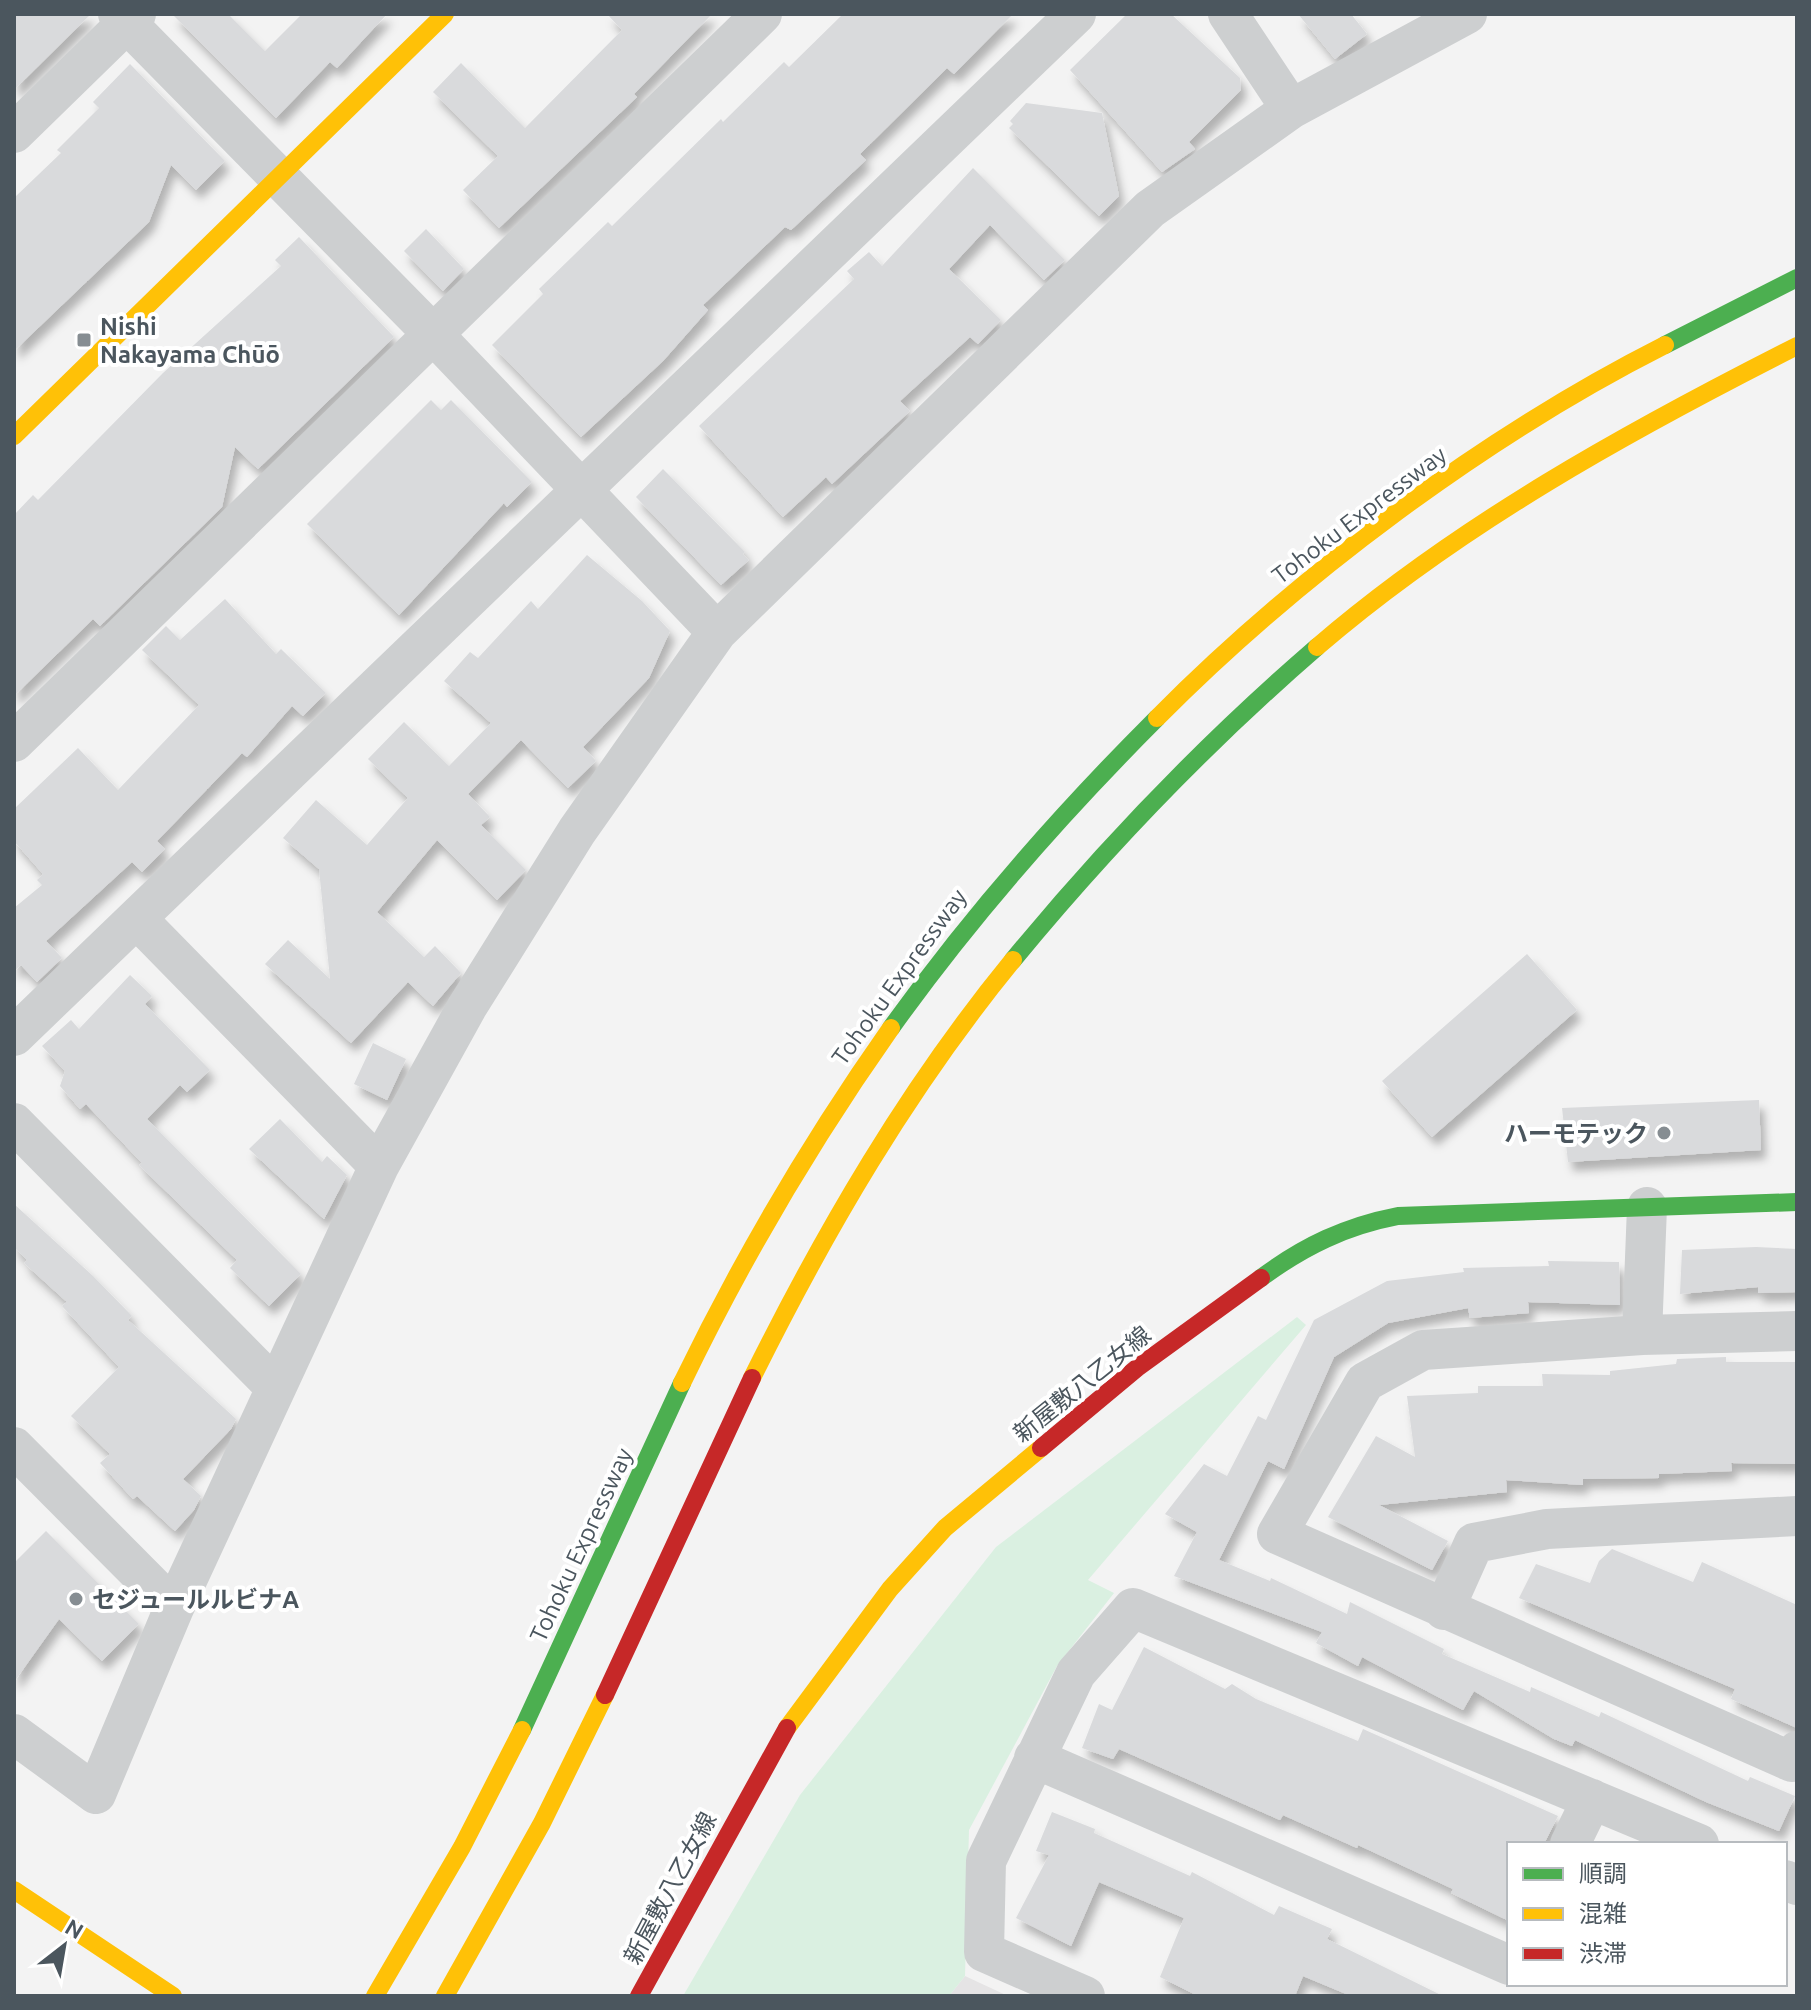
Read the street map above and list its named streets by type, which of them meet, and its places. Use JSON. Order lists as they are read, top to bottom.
{
  "streets": {
    "main road": ["Tohoku Expressway", "新屋敷八乙女線"]
  },
  "places": {
    "transit": ["Nishi Nakayama Chūō"],
    "other": ["ハーモテック", "セジュールルビナA"]
  },
  "legend": ["順調", "混雑", "渋滞"],
  "north": "top right"
}
